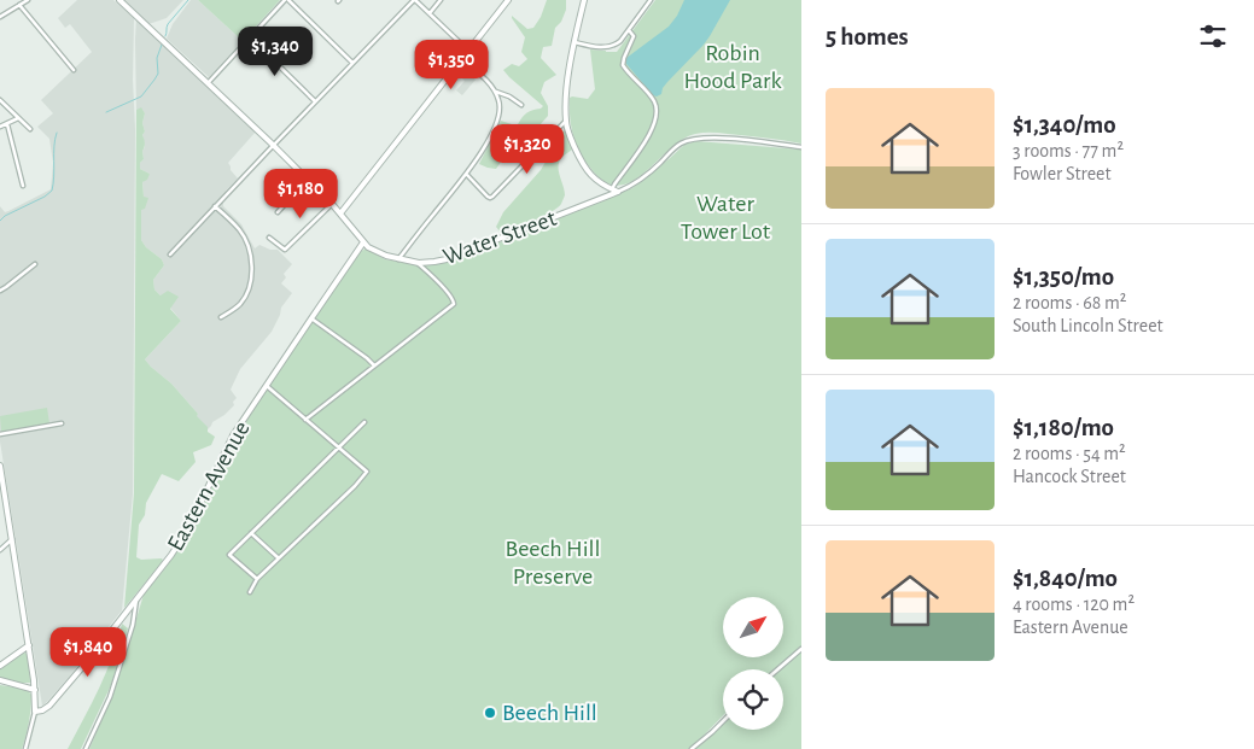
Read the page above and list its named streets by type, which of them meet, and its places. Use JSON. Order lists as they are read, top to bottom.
{
  "streets": {
    "street": ["Water Street", "Eastern Avenue"]
  },
  "crossings": [
    ["Water Street", "Eastern Avenue"]
  ],
  "parks": ["Robin Hood Park", "Water Tower Lot", "Beech Hill Preserve"],
  "places": ["Beech Hill"],
  "north": "top right",
  "page": {
    "heading": "5 homes",
    "price": [
      "$1,340",
      "$1,350",
      "$1,320",
      "$1,180",
      "$1,840"
    ],
    "list": [
      {
        "name": "$1,340/mo",
        "note": "3 rooms · 77 m² · Fowler Street"
      },
      {
        "name": "$1,350/mo",
        "note": "2 rooms · 68 m² · South Lincoln Street"
      },
      {
        "name": "$1,180/mo",
        "note": "2 rooms · 54 m² · Hancock Street"
      },
      {
        "name": "$1,840/mo",
        "note": "4 rooms · 120 m² · Eastern Avenue"
      }
    ]
  }
}
